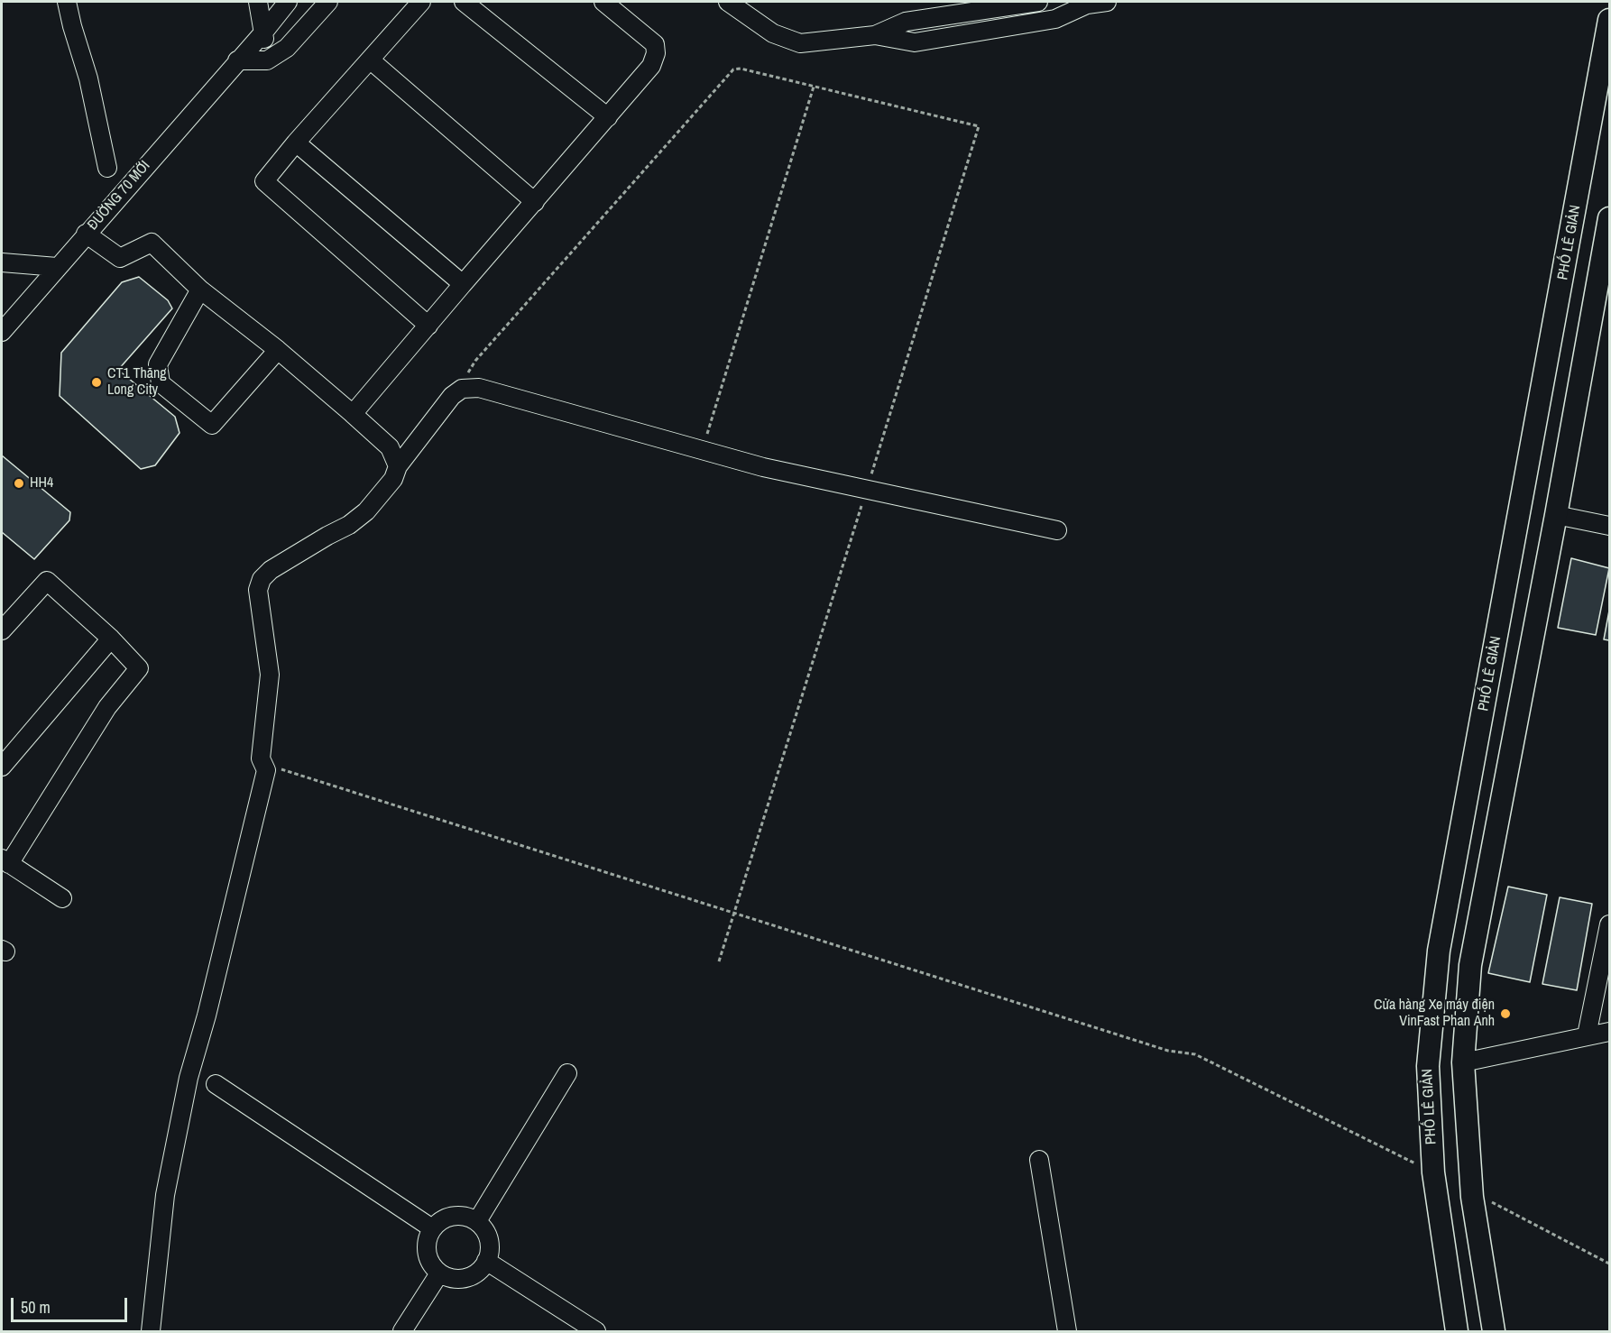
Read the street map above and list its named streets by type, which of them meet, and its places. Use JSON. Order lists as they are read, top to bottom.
{
  "streets": {
    "main road": ["PHỐ LÊ GIẢN"],
    "street": ["ĐƯỜNG 70 MỚI"]
  },
  "places": ["CT1 Thăng Long City", "HH4", "Cửa hàng Xe máy điện VinFast Phan Anh"],
  "scale_bar": "50 m"
}
